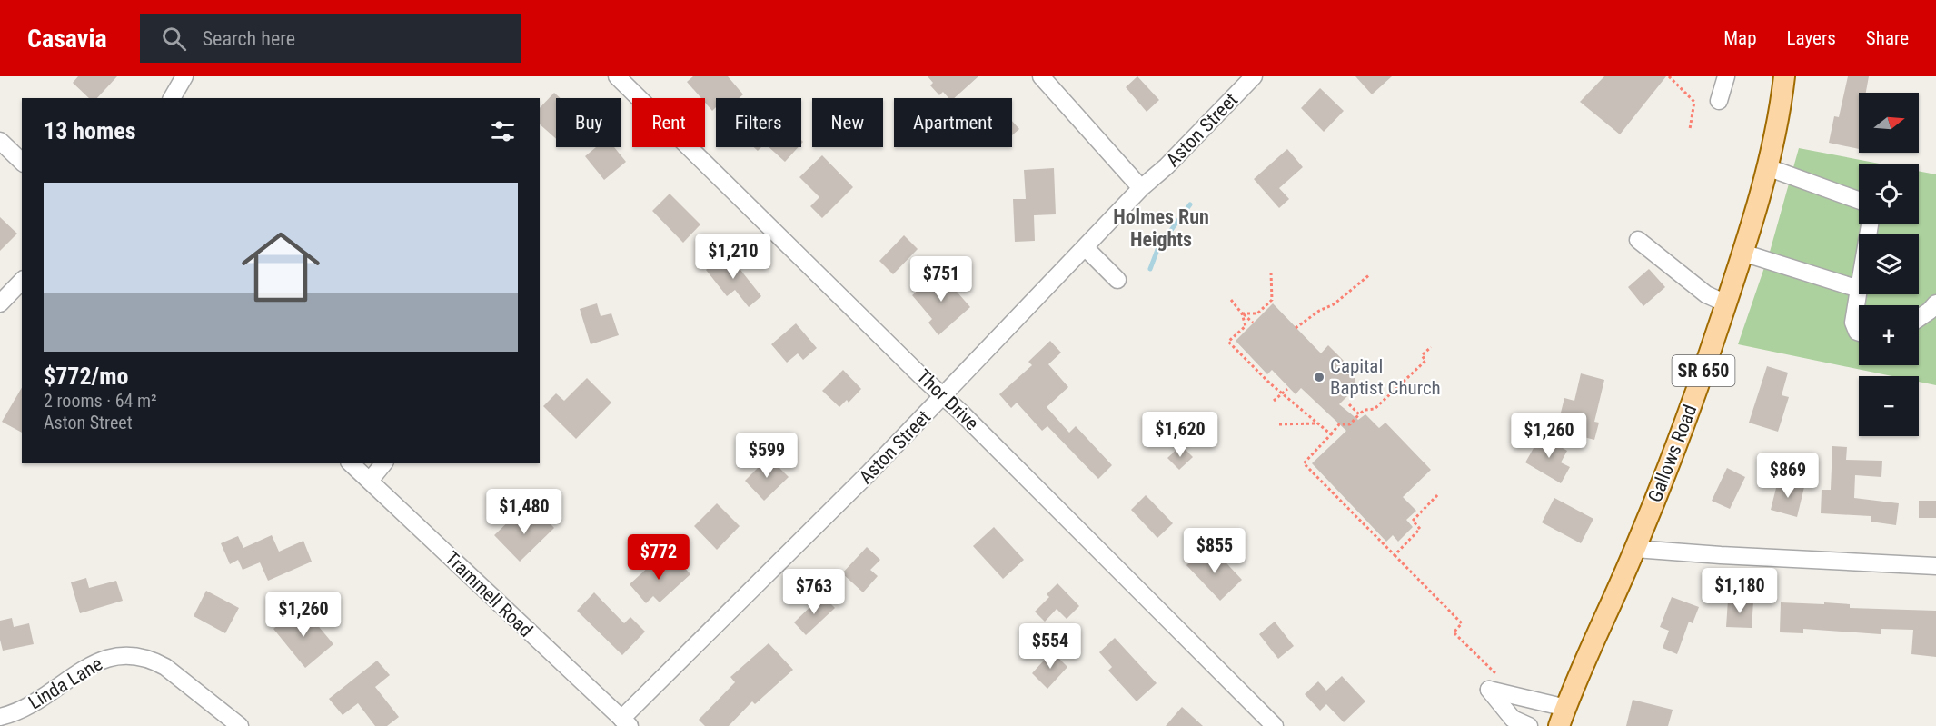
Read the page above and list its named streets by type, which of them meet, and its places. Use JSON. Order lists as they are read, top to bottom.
{
  "streets": {
    "main road": ["SR 650", "Gallows Road"],
    "street": [
      "Aston Street",
      "Thor Drive",
      "Trammell Road",
      "Linda Lane"
    ]
  },
  "crossings": [
    ["Aston Street", "Thor Drive"],
    ["Aston Street", "Trammell Road"]
  ],
  "districts": ["Holmes Run Heights"],
  "places": ["Capital Baptist Church"],
  "north": "right",
  "page": {
    "header": "Casavia",
    "search": "Search here",
    "nav": ["Map", "Layers", "Share"],
    "map_buttons": ["+", "−"],
    "chip": [
      "Buy",
      "Rent",
      "Filters",
      "New",
      "Apartment"
    ],
    "heading": "13 homes",
    "list": [
      {
        "name": "$772/mo",
        "note": "2 rooms · 64 m² · Aston Street"
      }
    ],
    "price": [
      "$1,210",
      "$751",
      "$1,620",
      "$1,260",
      "$599",
      "$869",
      "$1,480",
      "$855",
      "$772",
      "$1,180",
      "$763",
      "$1,260",
      "$554"
    ]
  }
}
